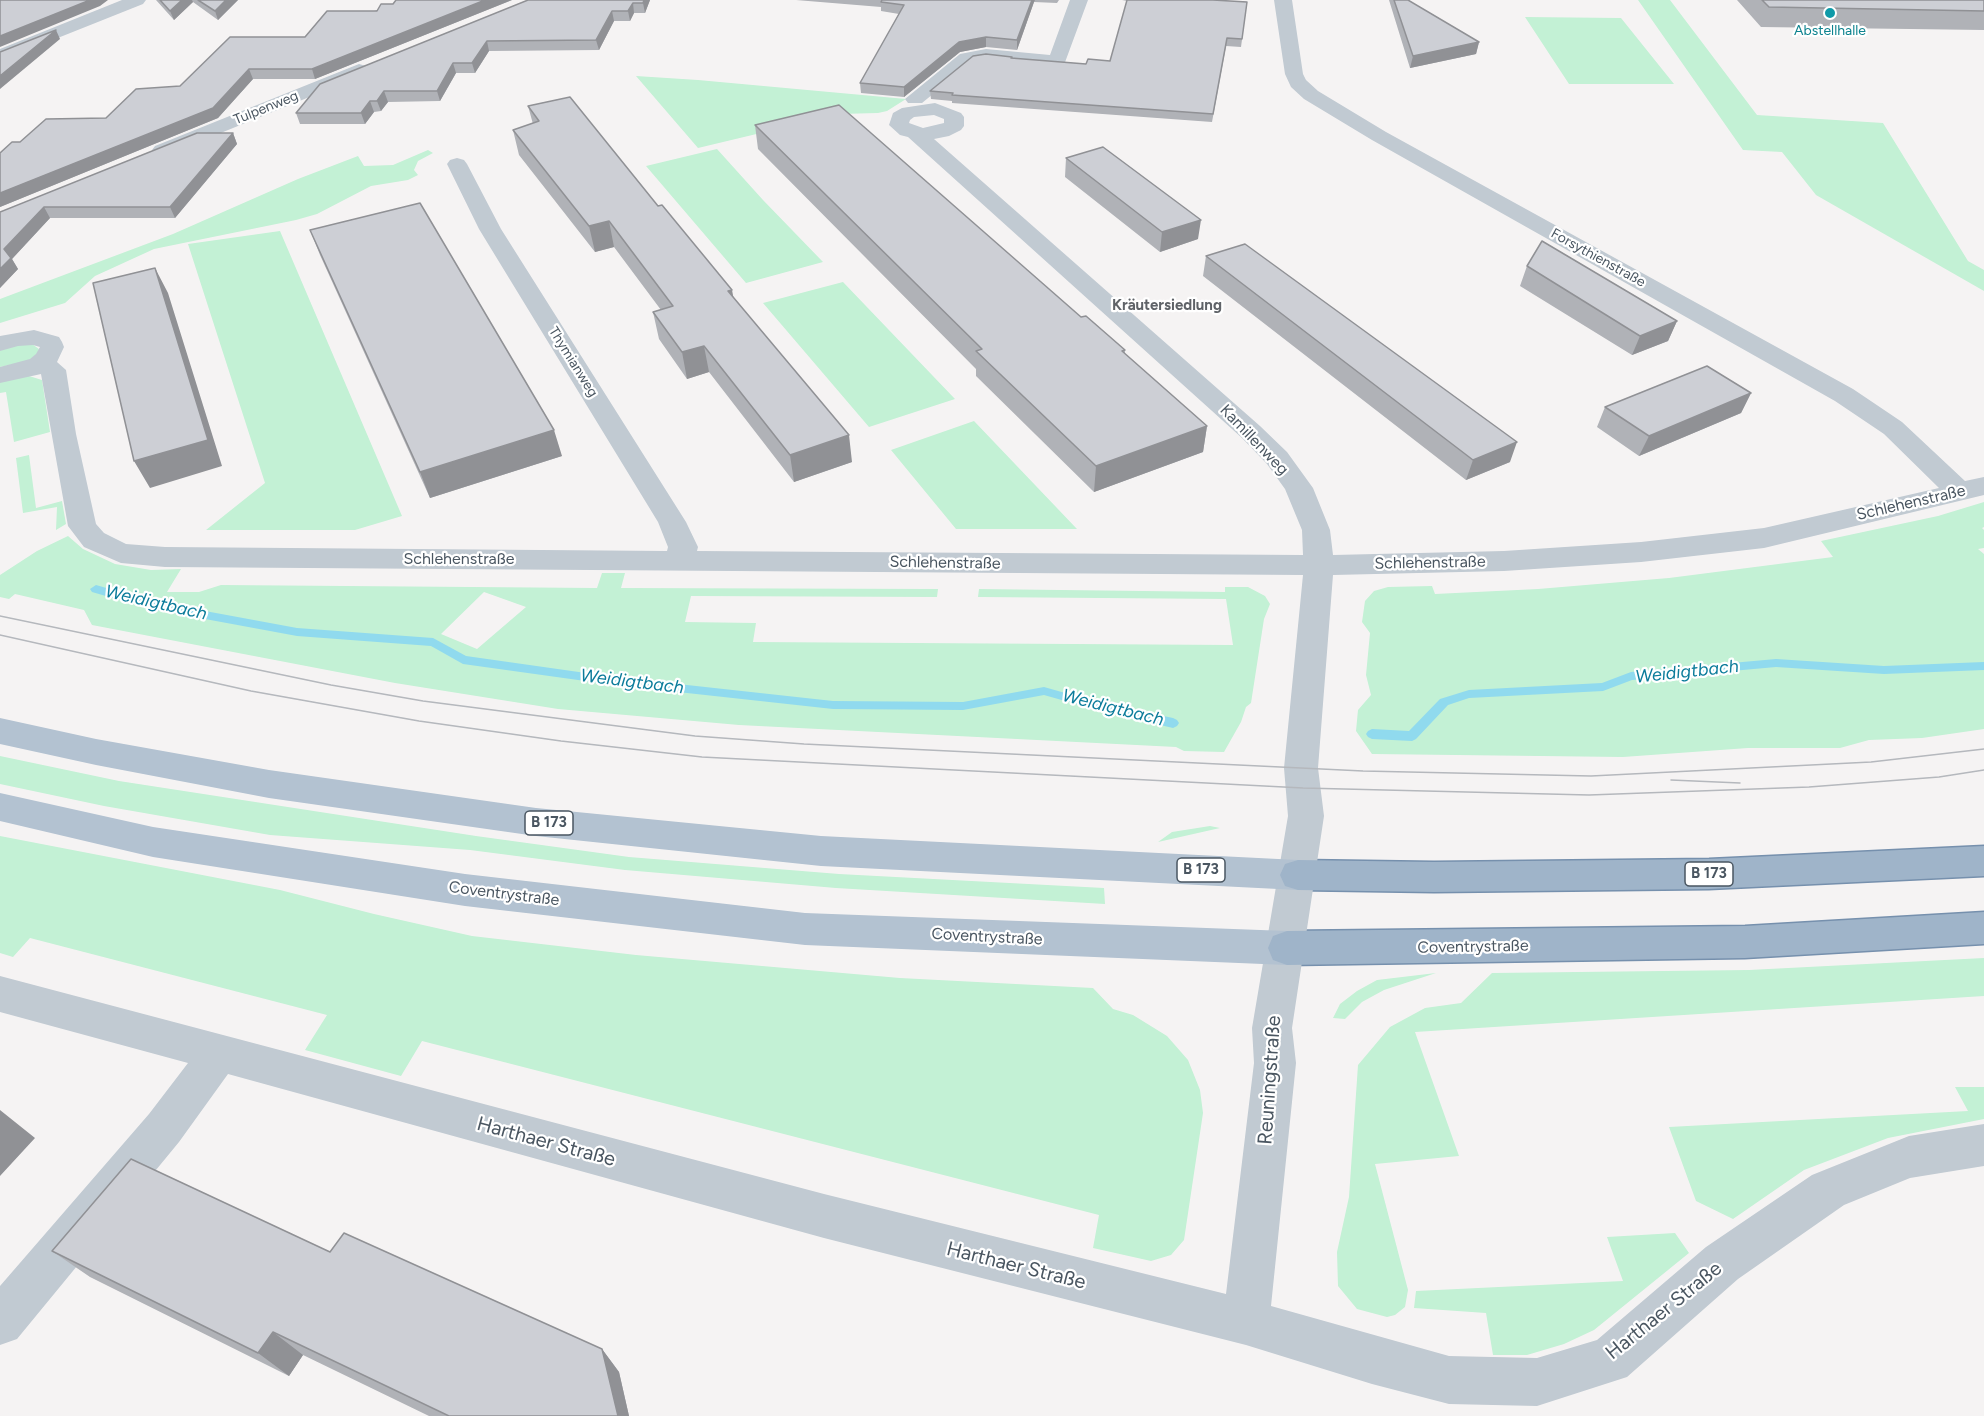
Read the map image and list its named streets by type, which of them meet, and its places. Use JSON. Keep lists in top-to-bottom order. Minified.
{"streets":{"highway":["B 173","Coventrystraße"],"street":["Tulpenweg","Forsythienstraße","Thymianweg","Kamillenweg","Schlehenstraße","Reuningstraße","Harthaer Straße"]},"crossings":[["Forsythienstraße","Schlehenstraße"],["Thymianweg","Schlehenstraße"],["Kamillenweg","Schlehenstraße"],["Kamillenweg","B 173"],["Kamillenweg","Reuningstraße"],["B 173","Reuningstraße"],["Coventrystraße","Reuningstraße"],["Reuningstraße","Harthaer Straße"]],"districts":["Kräutersiedlung"],"water":["Weidigtbach"],"places":["Abstellhalle"]}
